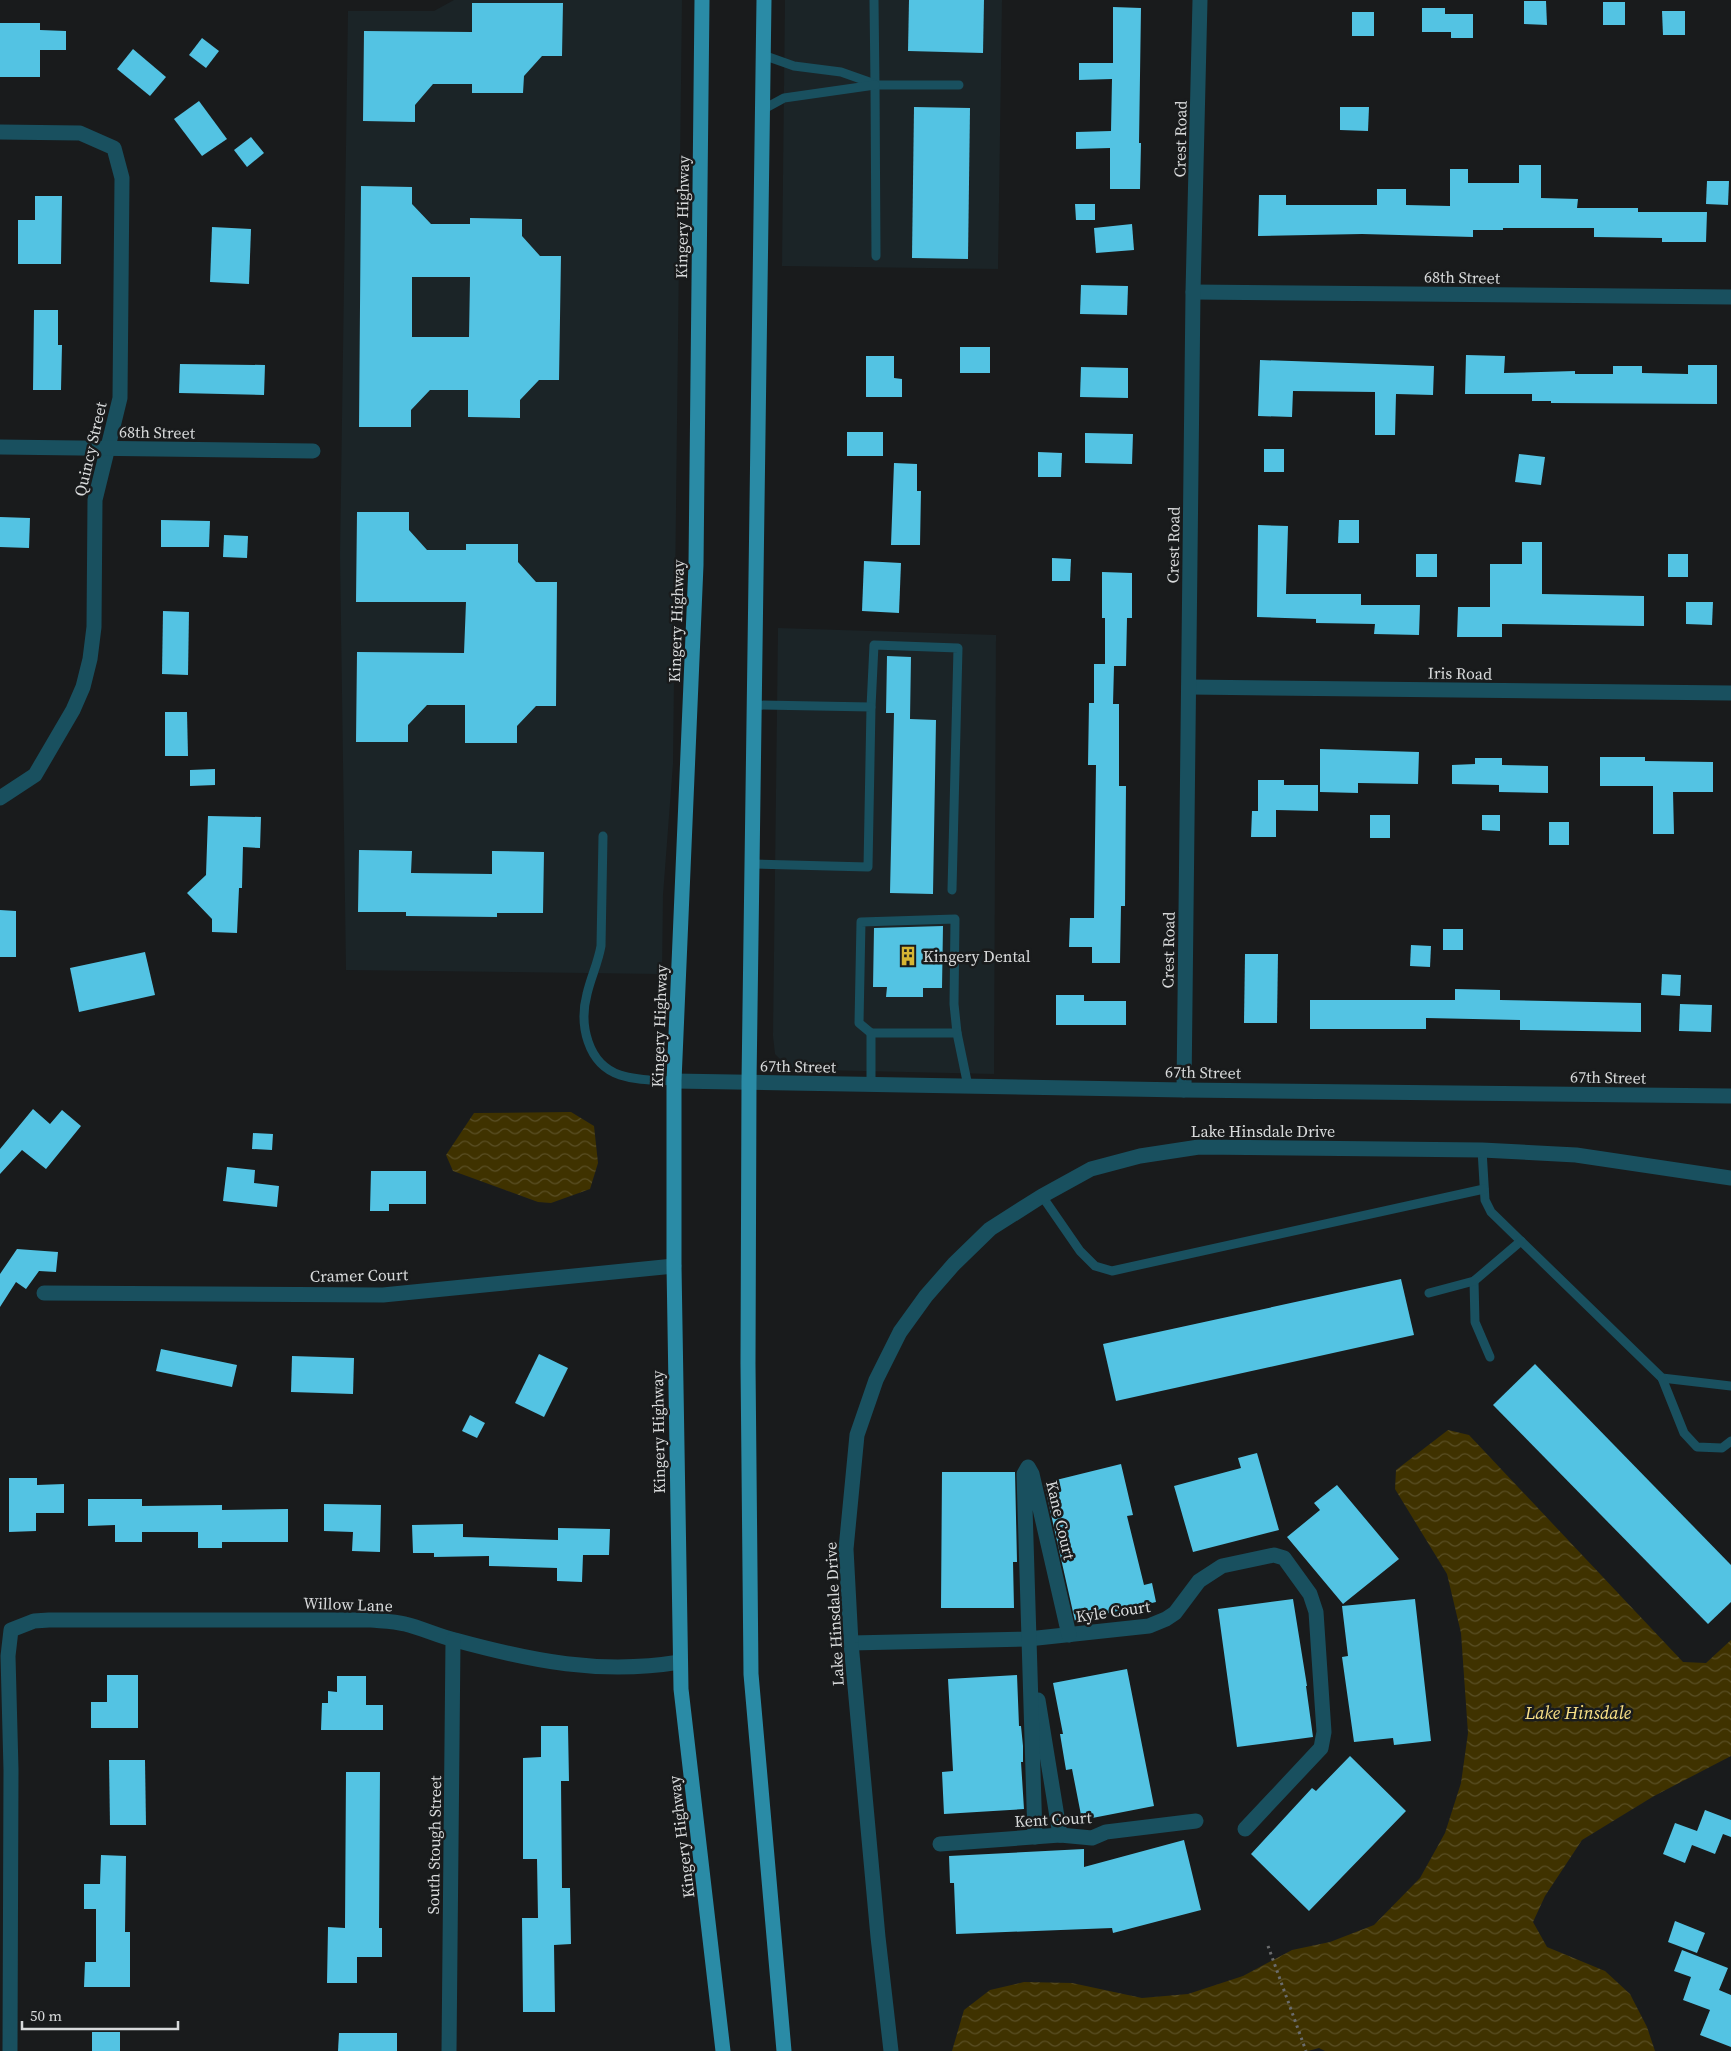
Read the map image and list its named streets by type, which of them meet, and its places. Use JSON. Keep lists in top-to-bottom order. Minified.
{"streets":{"highway":["Kingery Highway"],"street":["Crest Road","68th Street","Quincy Street","Iris Road","67th Street","Lake Hinsdale Drive","Cramer Court","Kane Court","Willow Lane","Kyle Court","Kent Court","South Stough Street"]},"crossings":[["Crest Road","68th Street"],["Crest Road","Iris Road"],["Crest Road","67th Street"],["Kingery Highway","67th Street"],["Kingery Highway","Cramer Court"],["Kingery Highway","Willow Lane"],["68th Street","Quincy Street"],["Lake Hinsdale Drive","Kyle Court"],["Kane Court","Kyle Court"],["Kane Court","Kent Court"],["Willow Lane","South Stough Street"]],"water":["Lake Hinsdale"],"places":{"building":["Kingery Dental"]},"scale_bar":"50 m"}
